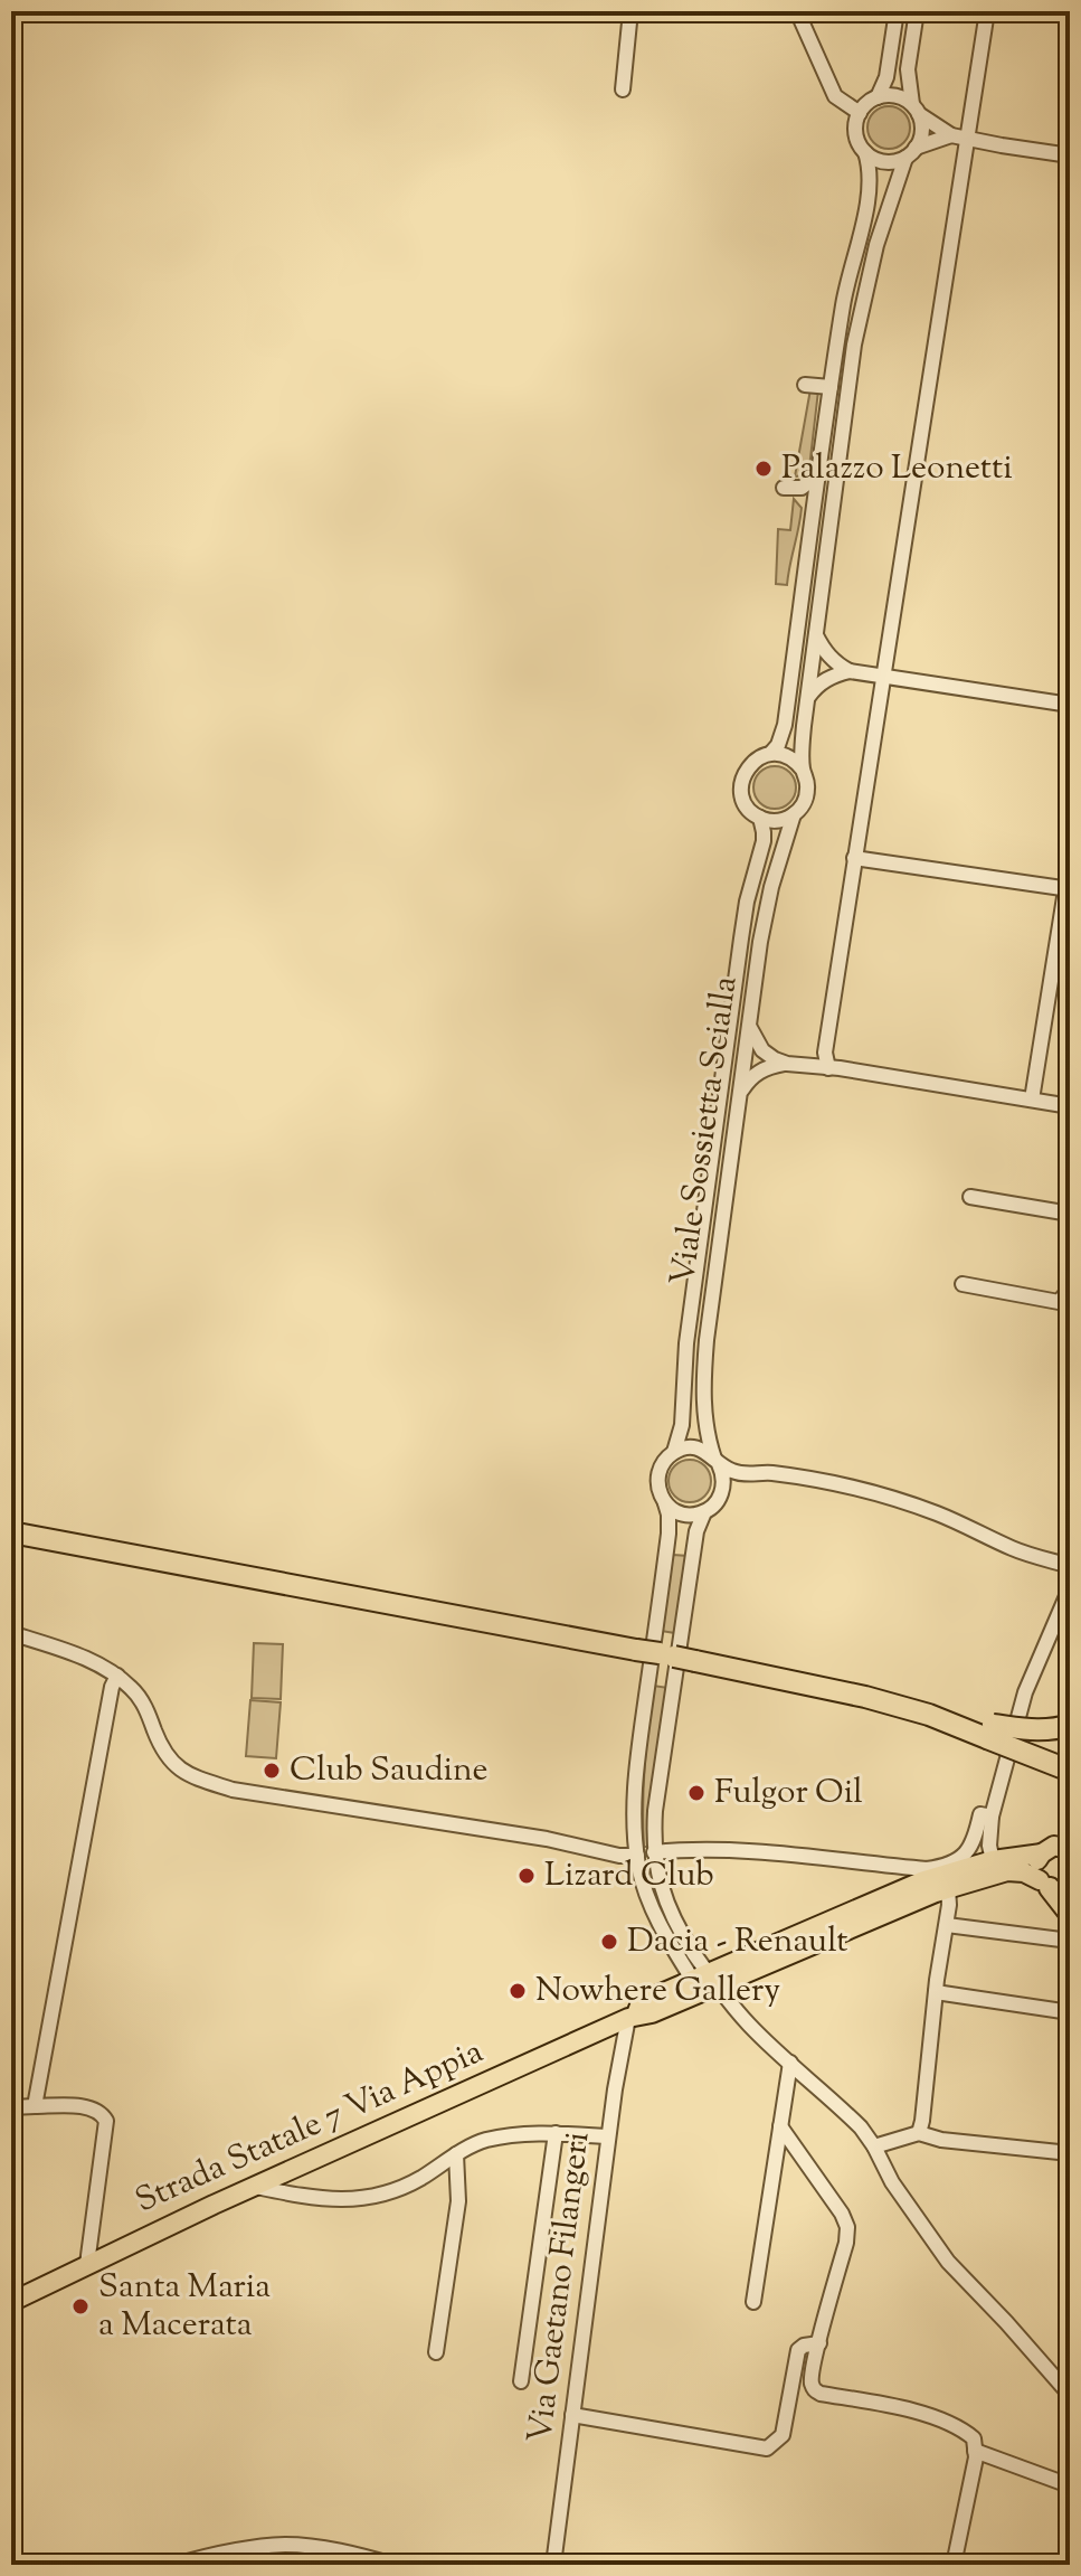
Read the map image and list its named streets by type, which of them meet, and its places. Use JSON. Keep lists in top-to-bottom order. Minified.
{"streets":{"main road":["Strada Statale 7 Via Appia"],"street":["Viale Sossietta Scialla","Via Gaetano Filangeri"]},"crossings":[["Viale Sossietta Scialla","Strada Statale 7 Via Appia"],["Strada Statale 7 Via Appia","Via Gaetano Filangeri"]],"places":["Palazzo Leonetti","Club Saudine","Fulgor Oil","Lizard Club","Dacia - Renault","Nowhere Gallery","Santa Maria a Macerata"]}
